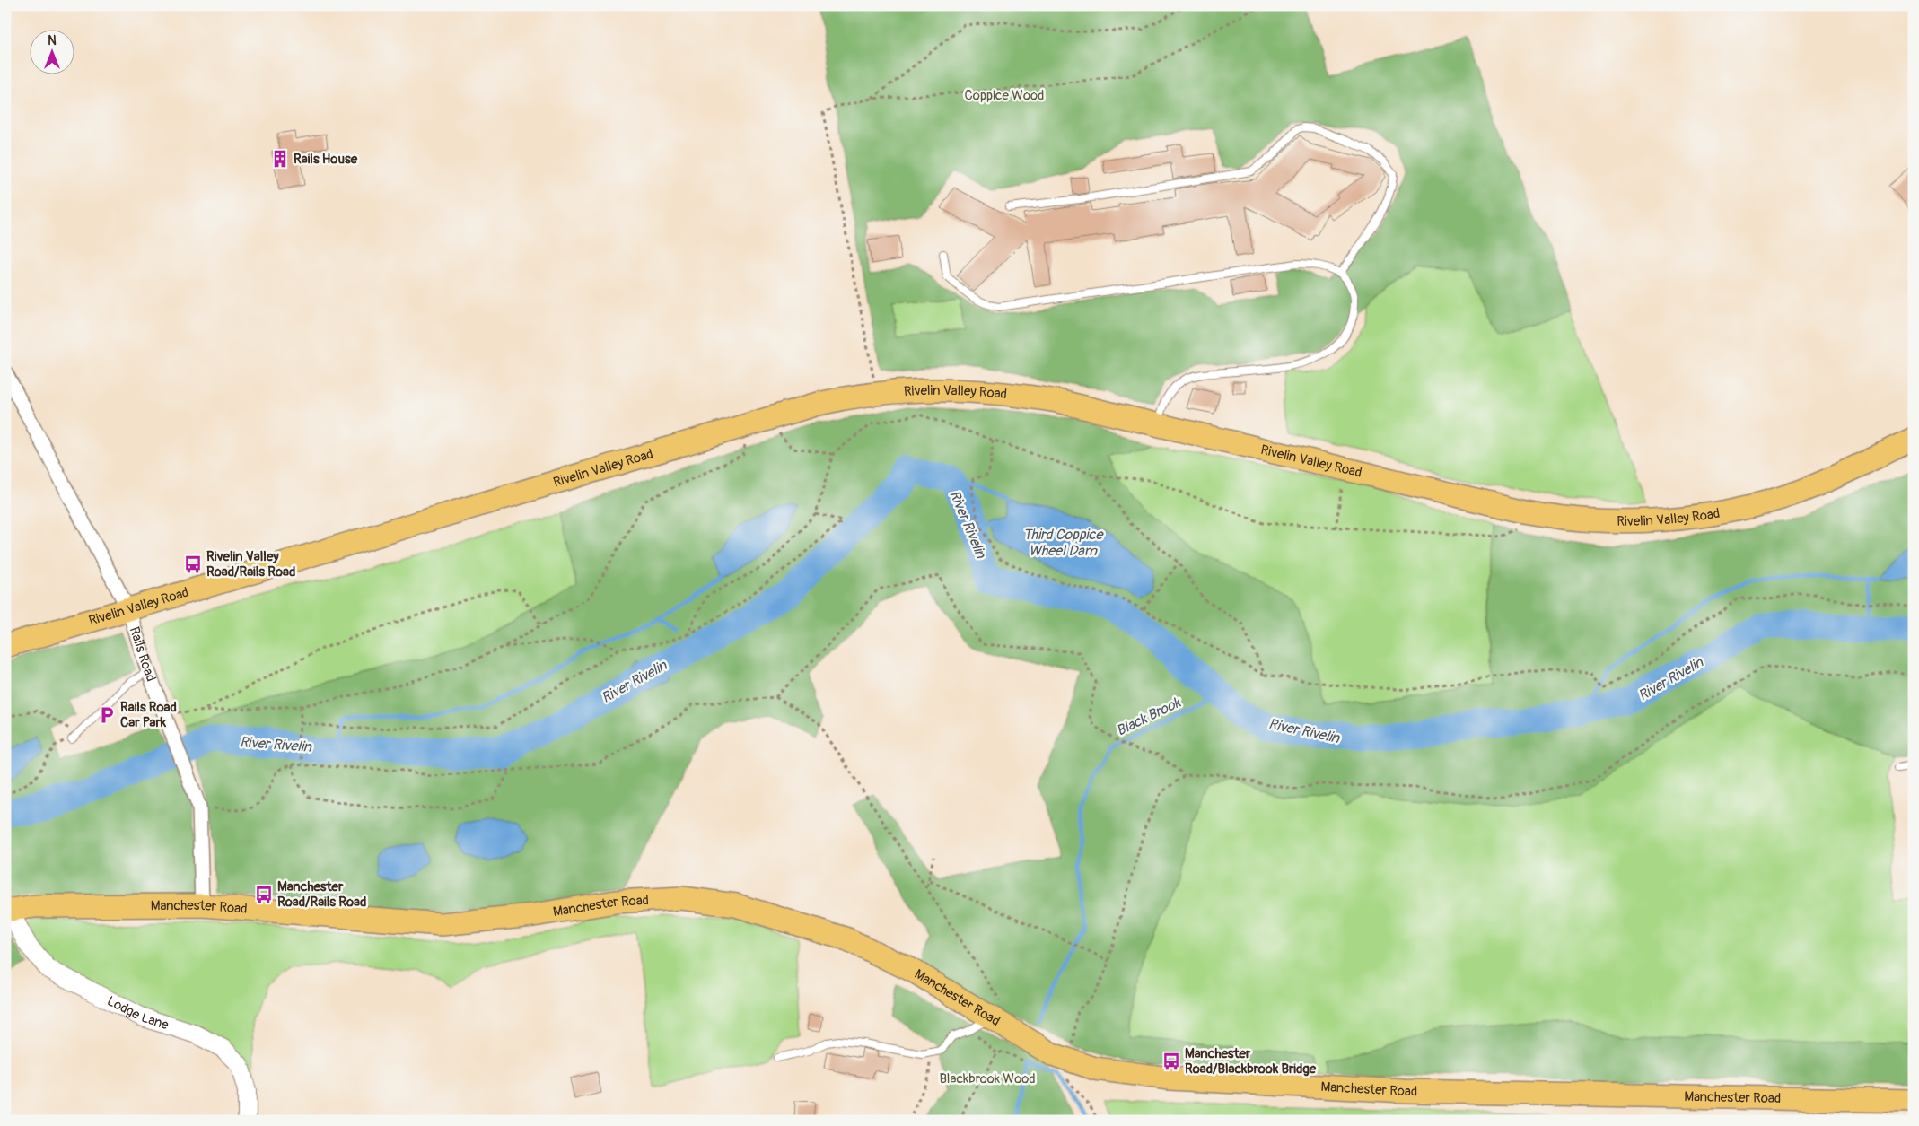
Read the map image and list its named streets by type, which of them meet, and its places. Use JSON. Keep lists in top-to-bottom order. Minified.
{"streets":{"main road":["Rivelin Valley Road","Manchester Road"],"street":["Rails Road","Lodge Lane"]},"crossings":[["Rivelin Valley Road","Rails Road"],["Rails Road","Manchester Road"],["Manchester Road","Lodge Lane"]],"water":["River Rivelin","Third Coppice Wheel Dam","Black Brook"],"parks":["Coppice Wood","Blackbrook Wood"],"places":{"building":["Rails House"],"bus stop":["Rivelin Valley Road/Rails Road","Manchester Road/Rails Road","Manchester Road/Blackbrook Bridge"],"parking":["Rails Road Car Park"]},"north":"top"}
